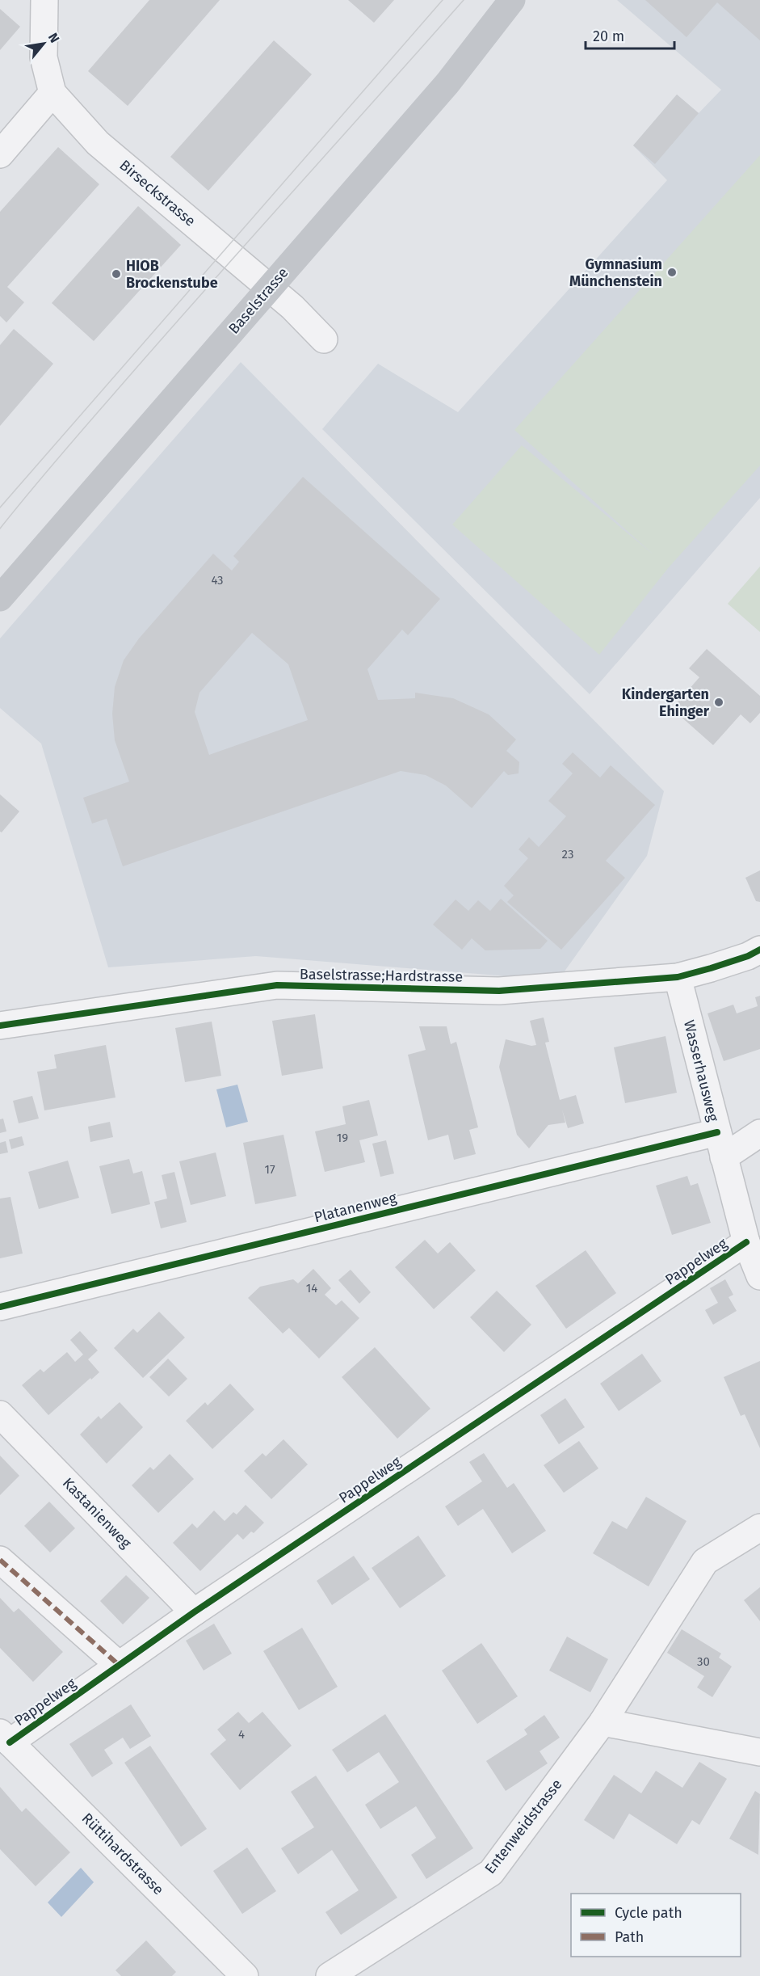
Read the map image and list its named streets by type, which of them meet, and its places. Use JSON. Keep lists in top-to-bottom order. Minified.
{"streets":{"main road":["Baselstrasse"],"street":["Birseckstrasse","Baselstrasse;Hardstrasse","Wasserhausweg","Platanenweg","Pappelweg","Kastanienweg","Entenweidstrasse","Rüttihardstrasse"]},"crossings":[["Birseckstrasse","Baselstrasse"],["Baselstrasse;Hardstrasse","Wasserhausweg"],["Wasserhausweg","Platanenweg"],["Wasserhausweg","Pappelweg"],["Pappelweg","Kastanienweg"],["Pappelweg","Rüttihardstrasse"]],"places":["Gymnasium Münchenstein","HIOB Brockenstube","Kindergarten Ehinger"],"house_numbers":["43","23","19","17","14","30","4"],"legend":["Cycle path","Path"],"scale_bar":"20 m","north":"top right"}
